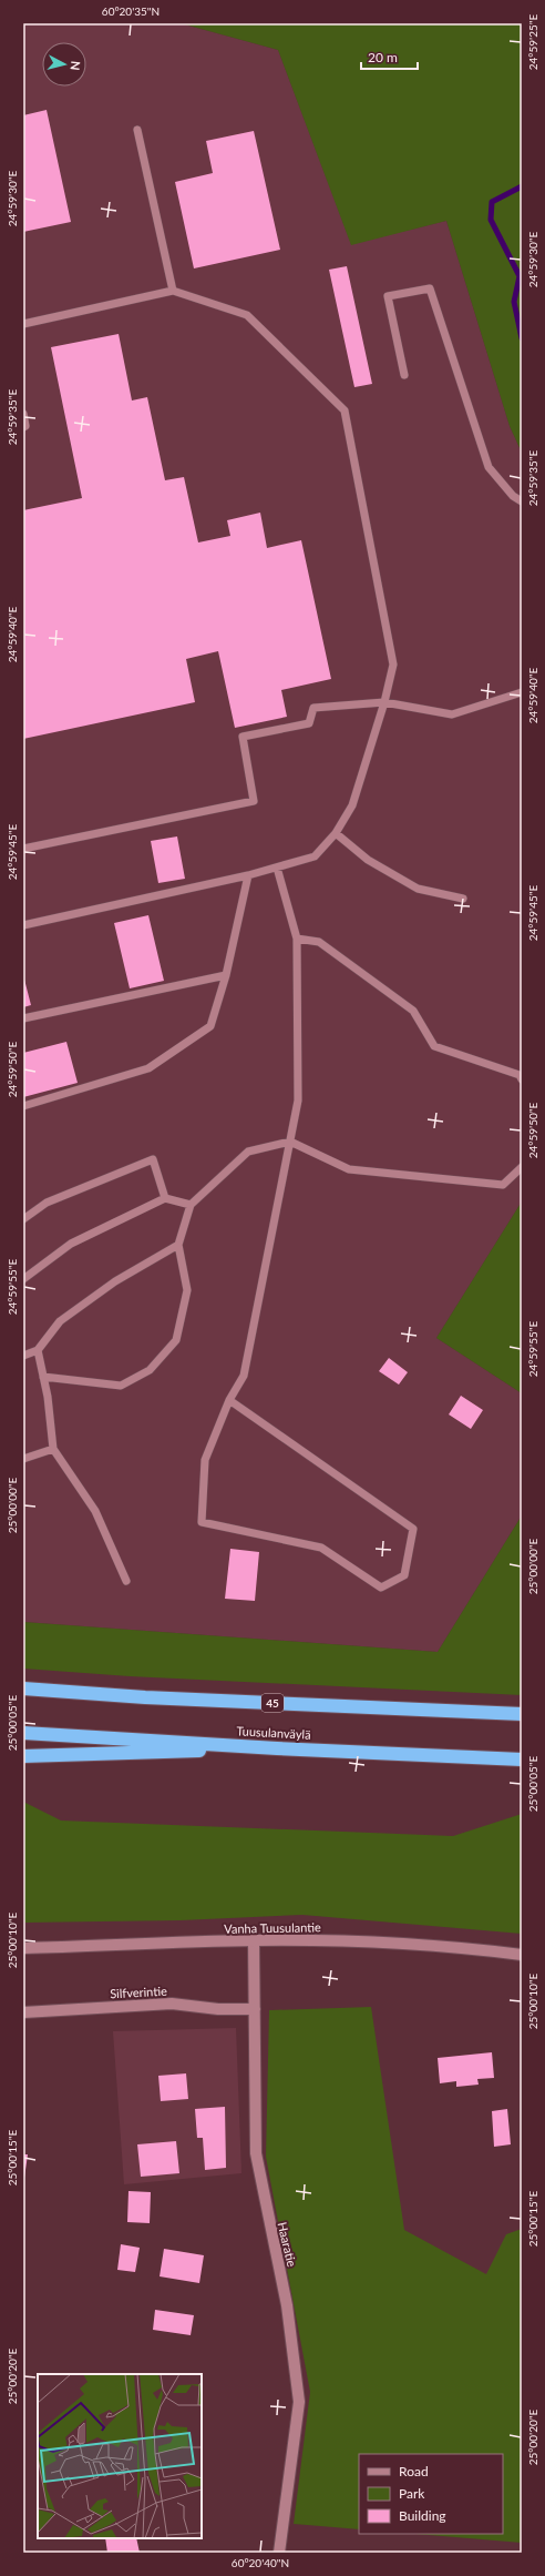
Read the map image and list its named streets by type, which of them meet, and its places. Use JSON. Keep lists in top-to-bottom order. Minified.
{"streets":{"highway":["45","Tuusulanväylä"],"street":["Vanha Tuusulantie","Silfverintie","Haaratie"]},"crossings":[["Vanha Tuusulantie","Haaratie"],["Silfverintie","Haaratie"]],"legend":["Road","Park","Building"],"scale_bar":"20 m","north":"right","coordinates":["60°20'35\"N","24°59'25\"E","24°59'30\"E","24°59'35\"E","24°59'40\"E","24°59'45\"E","24°59'50\"E","24°59'55\"E","25°00'00\"E","25°00'05\"E","25°00'10\"E","25°00'15\"E","25°00'20\"E","60°20'40\"N"]}
